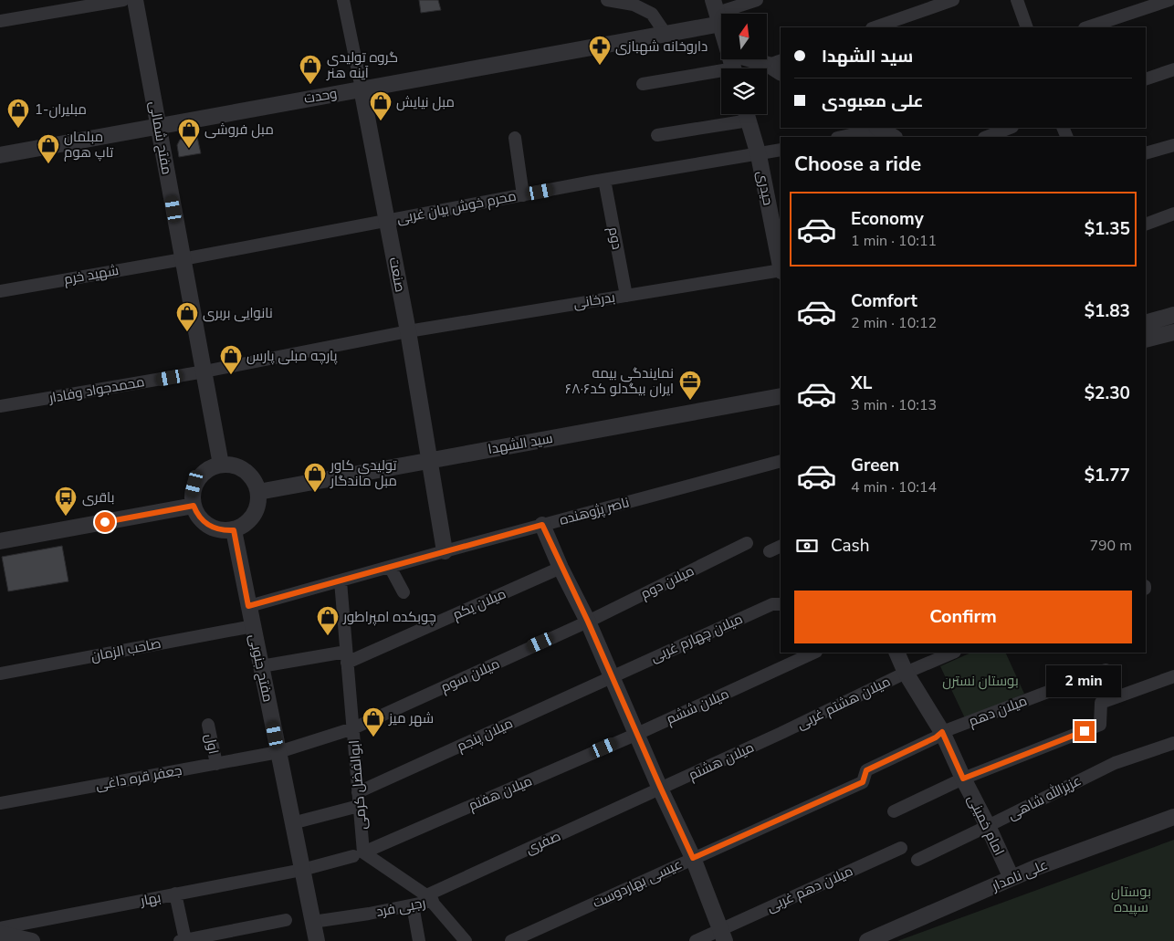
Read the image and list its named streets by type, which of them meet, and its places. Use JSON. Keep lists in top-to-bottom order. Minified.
{"streets":{"street":["وحدت","مفتح شمالی","حیدری","محرم خوش بیان غربی","دوم","شهید خرم","صنعت","بدرخانی","محمدجواد وفادار","سید الشهدا","ناصر پژوهنده","میلان دوم","میلان یکم","میلان چهارم غربی","صاحب الزمان","مفتح جنوبی","میلان سوم","میلان هشتم غربی","میلان ششم","میلان دهم","میلان پنجم","اول","میلان هشتم","جعفر قره داغی","ابوالفضل کرمی","میلان هفتم","عزیزالله شاهی","امام خمینی","صفری","علی نامدار","عیسی بهاردوست","میلان دهم غربی","بهار","رجبی فرد"]},"crossings":[["وحدت","مفتح شمالی"],["وحدت","صنعت"],["مفتح شمالی","محرم خوش بیان غربی"],["مفتح شمالی","شهید خرم"],["مفتح شمالی","محمدجواد وفادار"],["مفتح شمالی","سید الشهدا"],["مفتح شمالی","مفتح جنوبی"],["حیدری","محرم خوش بیان غربی"],["محرم خوش بیان غربی","دوم"],["محرم خوش بیان غربی","شهید خرم"],["محرم خوش بیان غربی","صنعت"],["دوم","بدرخانی"],["صنعت","بدرخانی"],["صنعت","محمدجواد وفادار"],["صنعت","سید الشهدا"],["صنعت","ناصر پژوهنده"],["بدرخانی","محمدجواد وفادار"],["سید الشهدا","مفتح جنوبی"],["ناصر پژوهنده","مفتح جنوبی"],["ناصر پژوهنده","ابوالفضل کرمی"],["میلان دوم","میلان سوم"],["میلان یکم","مفتح جنوبی"],["میلان یکم","ابوالفضل کرمی"],["میلان چهارم غربی","میلان پنجم"],["صاحب الزمان","مفتح جنوبی"],["مفتح جنوبی","میلان سوم"],["مفتح جنوبی","جعفر قره داغی"],["مفتح جنوبی","میلان هفتم"],["مفتح جنوبی","بهار"],["مفتح جنوبی","رجبی فرد"],["میلان سوم","جعفر قره داغی"],["میلان سوم","ابوالفضل کرمی"],["میلان هشتم غربی","میلان هشتم"],["میلان هشتم غربی","امام خمینی"],["میلان ششم","میلان هفتم"],["میلان دهم","امام خمینی"],["میلان دهم","عیسی بهاردوست"],["میلان پنجم","ابوالفضل کرمی"],["اول","جعفر قره داغی"],["میلان هشتم","صفری"],["ابوالفضل کرمی","میلان هفتم"],["میلان هفتم","بهار"],["عزیزالله شاهی","امام خمینی"],["امام خمینی","علی نامدار"],["صفری","رجبی فرد"]],"parks":["بوستان نسترن","بوستان سپیده"],"places":{"pharmacy":["داروخانه شهبازی"],"shop":["گروه تولیدی آینه هنر","مبل نیایش","مبلیران-1","مبل فروشی","مبلمان تاپ هوم","نانوایی بربری","پارچه مبلی پارس","تولیدی کاور مبل ماندگار","چوبکده امپراطور","شهر میز"],"office":["نمایندگی بیمه ایران بیگدلو کد۶۸۰۶"],"bus stop":["باقری"]},"north":"top","page":{"banner":["سید الشهدا","علی معبودی"],"heading":"Choose a ride","list":[{"name":"Economy","note":"1 min · 10:11","value":"$1.35"},{"name":"Comfort","note":"2 min · 10:12","value":"$1.83"},{"name":"XL","note":"3 min · 10:13","value":"$2.30"},{"name":"Green","note":"4 min · 10:14","value":"$1.77"}],"pay":["Cash","790 m"],"buttons":"Confirm","bubble":"2 min"}}
